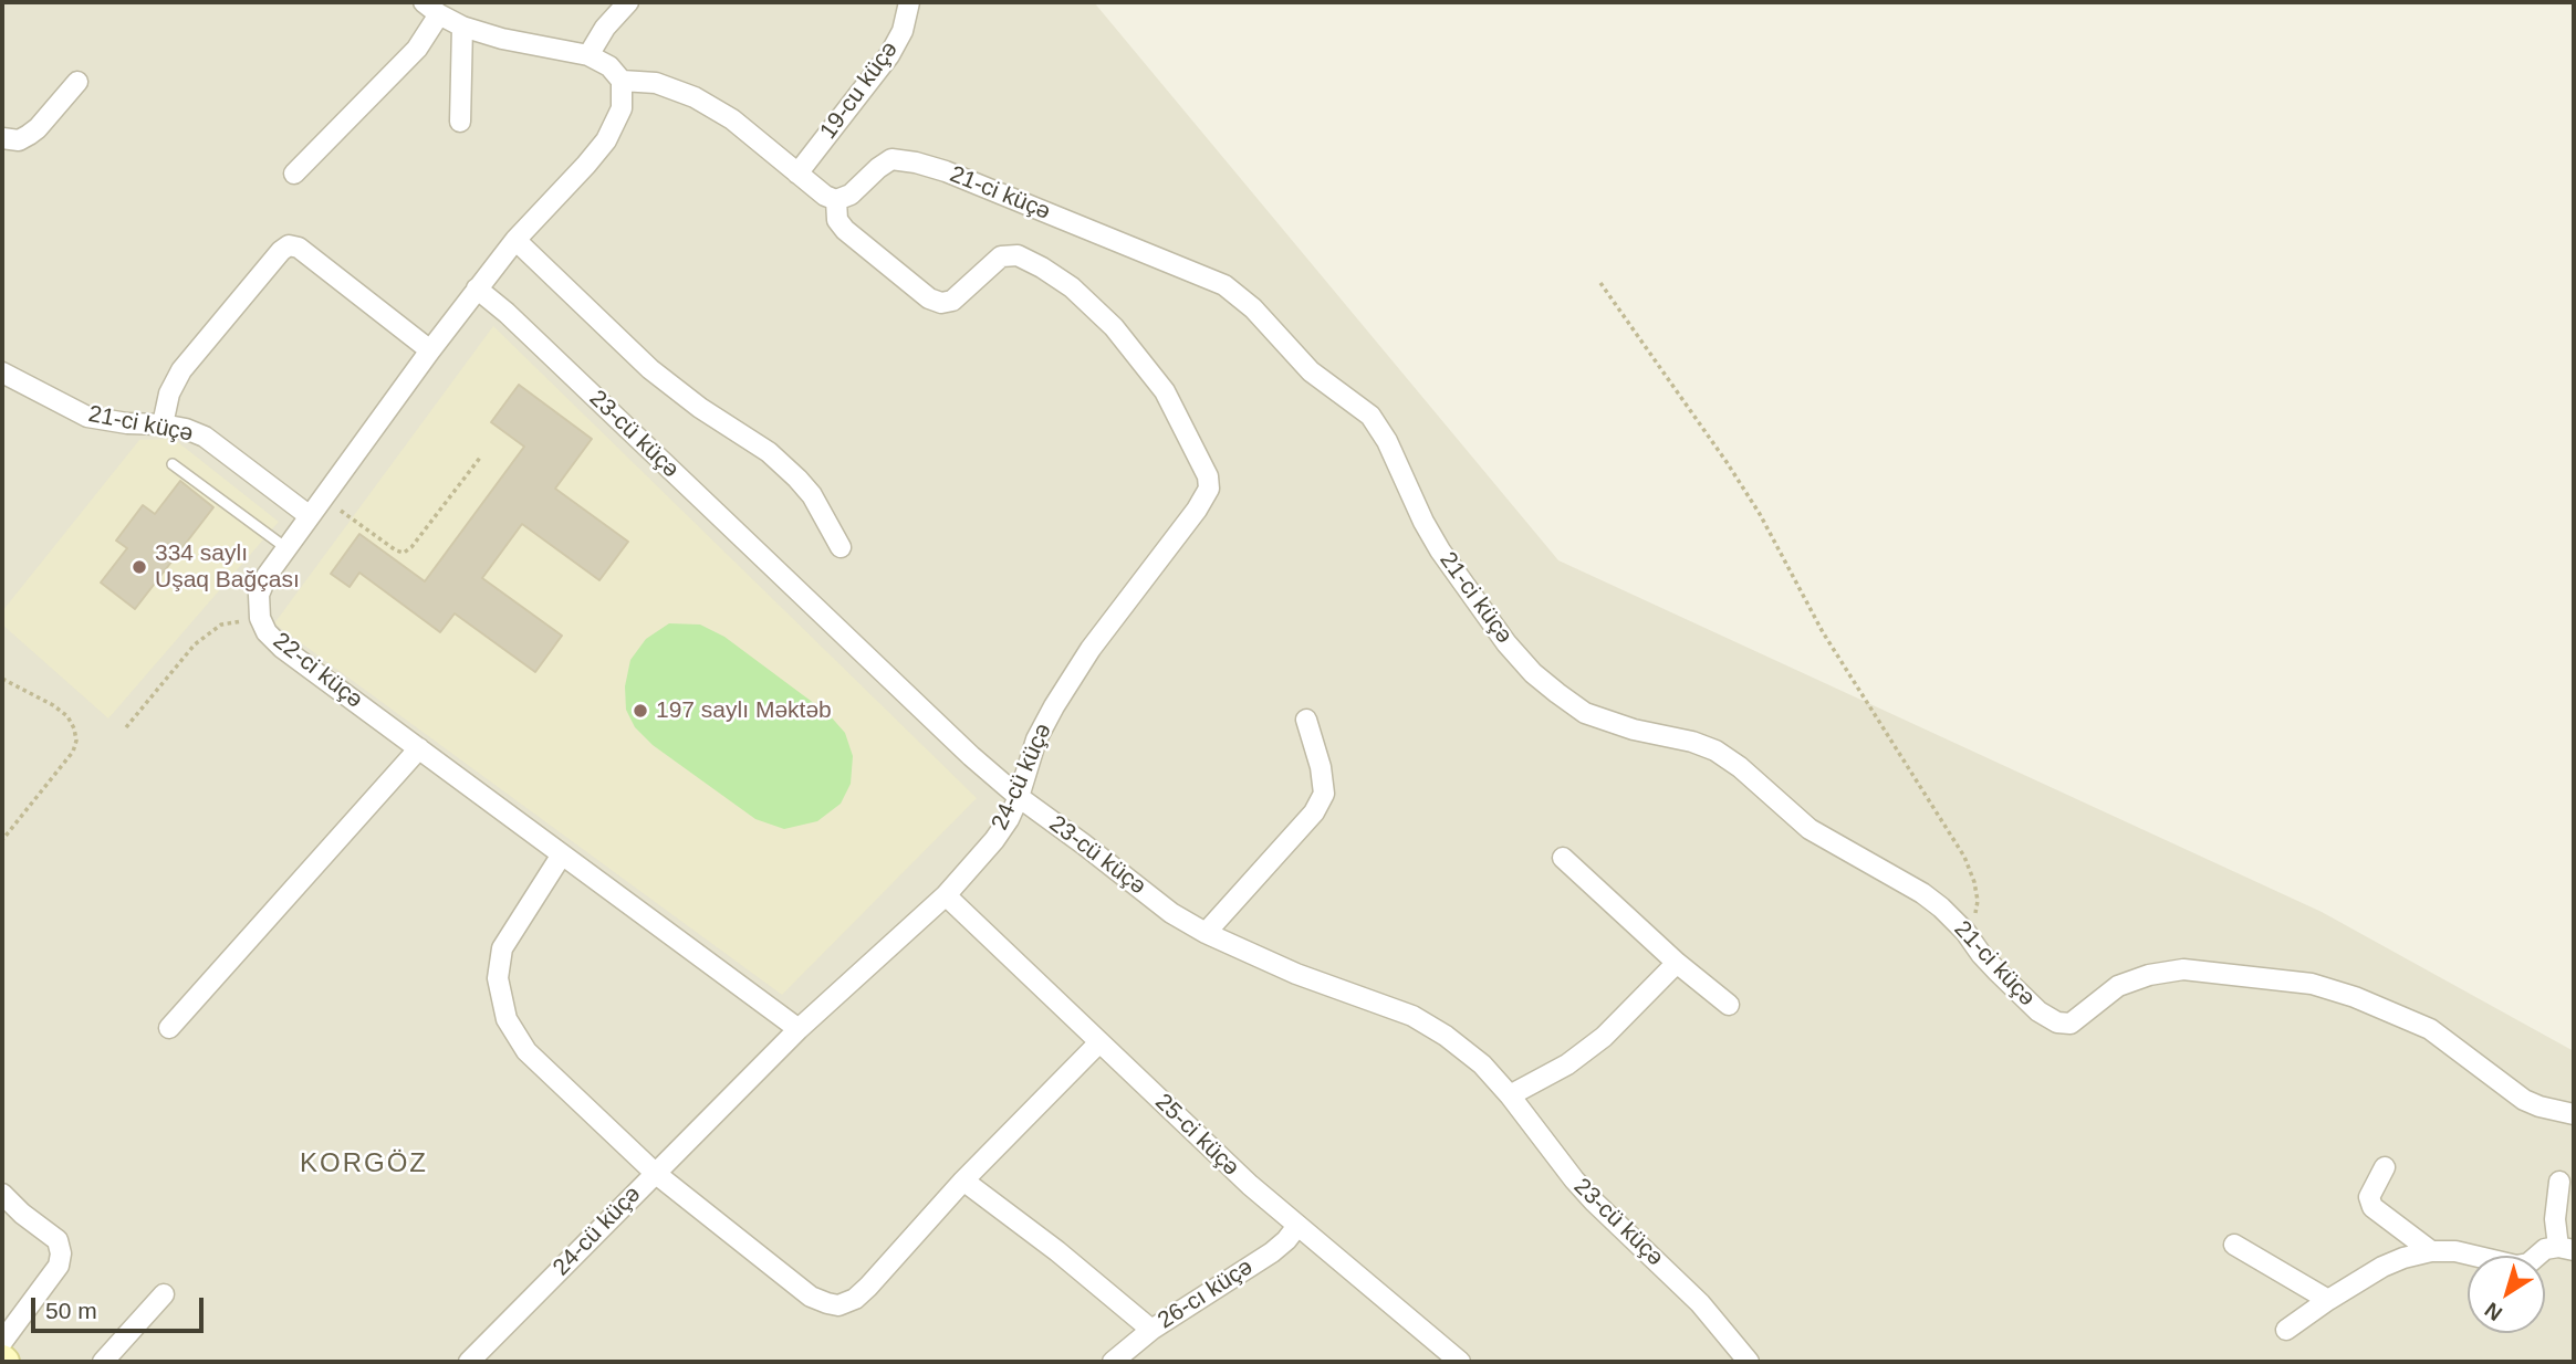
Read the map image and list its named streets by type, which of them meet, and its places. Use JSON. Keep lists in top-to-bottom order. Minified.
{"streets":{"street":["19-cu küçə","21-ci küçə","23-cü küçə","22-ci küçə","24-cü küçə","25-ci küçə","26-cı küçə"]},"crossings":[["21-ci küçə","22-ci küçə"],["21-ci küçə","24-cü küçə"],["23-cü küçə","22-ci küçə"],["23-cü küçə","24-cü küçə"],["22-ci küçə","24-cü küçə"],["24-cü küçə","25-ci küçə"],["25-ci küçə","26-cı küçə"]],"districts":["KORGÖZ"],"places":["334 saylı Uşaq Bağçası","197 saylı Məktəb"],"scale_bar":"50 m","north":"bottom left"}
